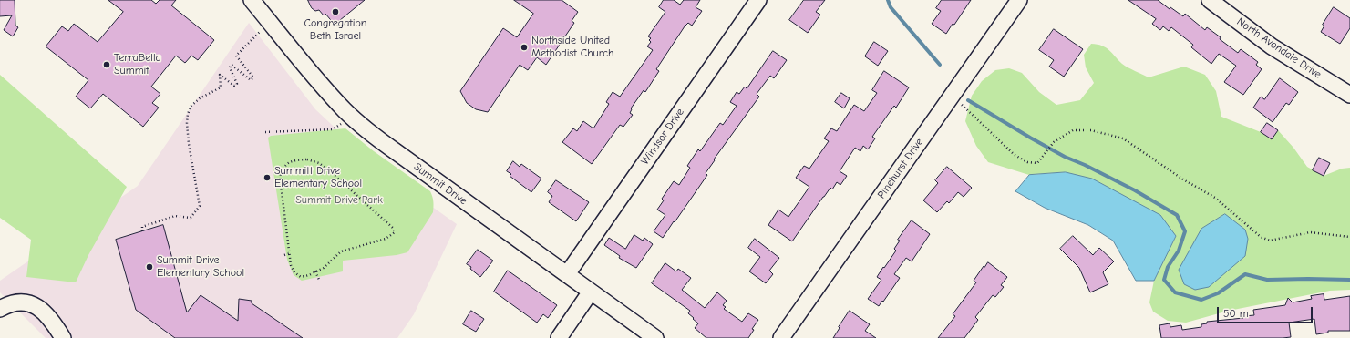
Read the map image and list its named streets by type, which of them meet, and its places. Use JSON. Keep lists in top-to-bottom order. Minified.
{"streets":{"street":["North Avondale Drive","Windsor Drive","Pinehurst Drive","Summit Drive"]},"crossings":[["Windsor Drive","Summit Drive"]],"parks":["Summit Drive Park"],"places":["Congregation Beth Israel","Northside United Methodist Church","TerraBella Summit","Summitt Drive Elementary School","Summit Drive Elementary School"],"scale_bar":"50 m"}
